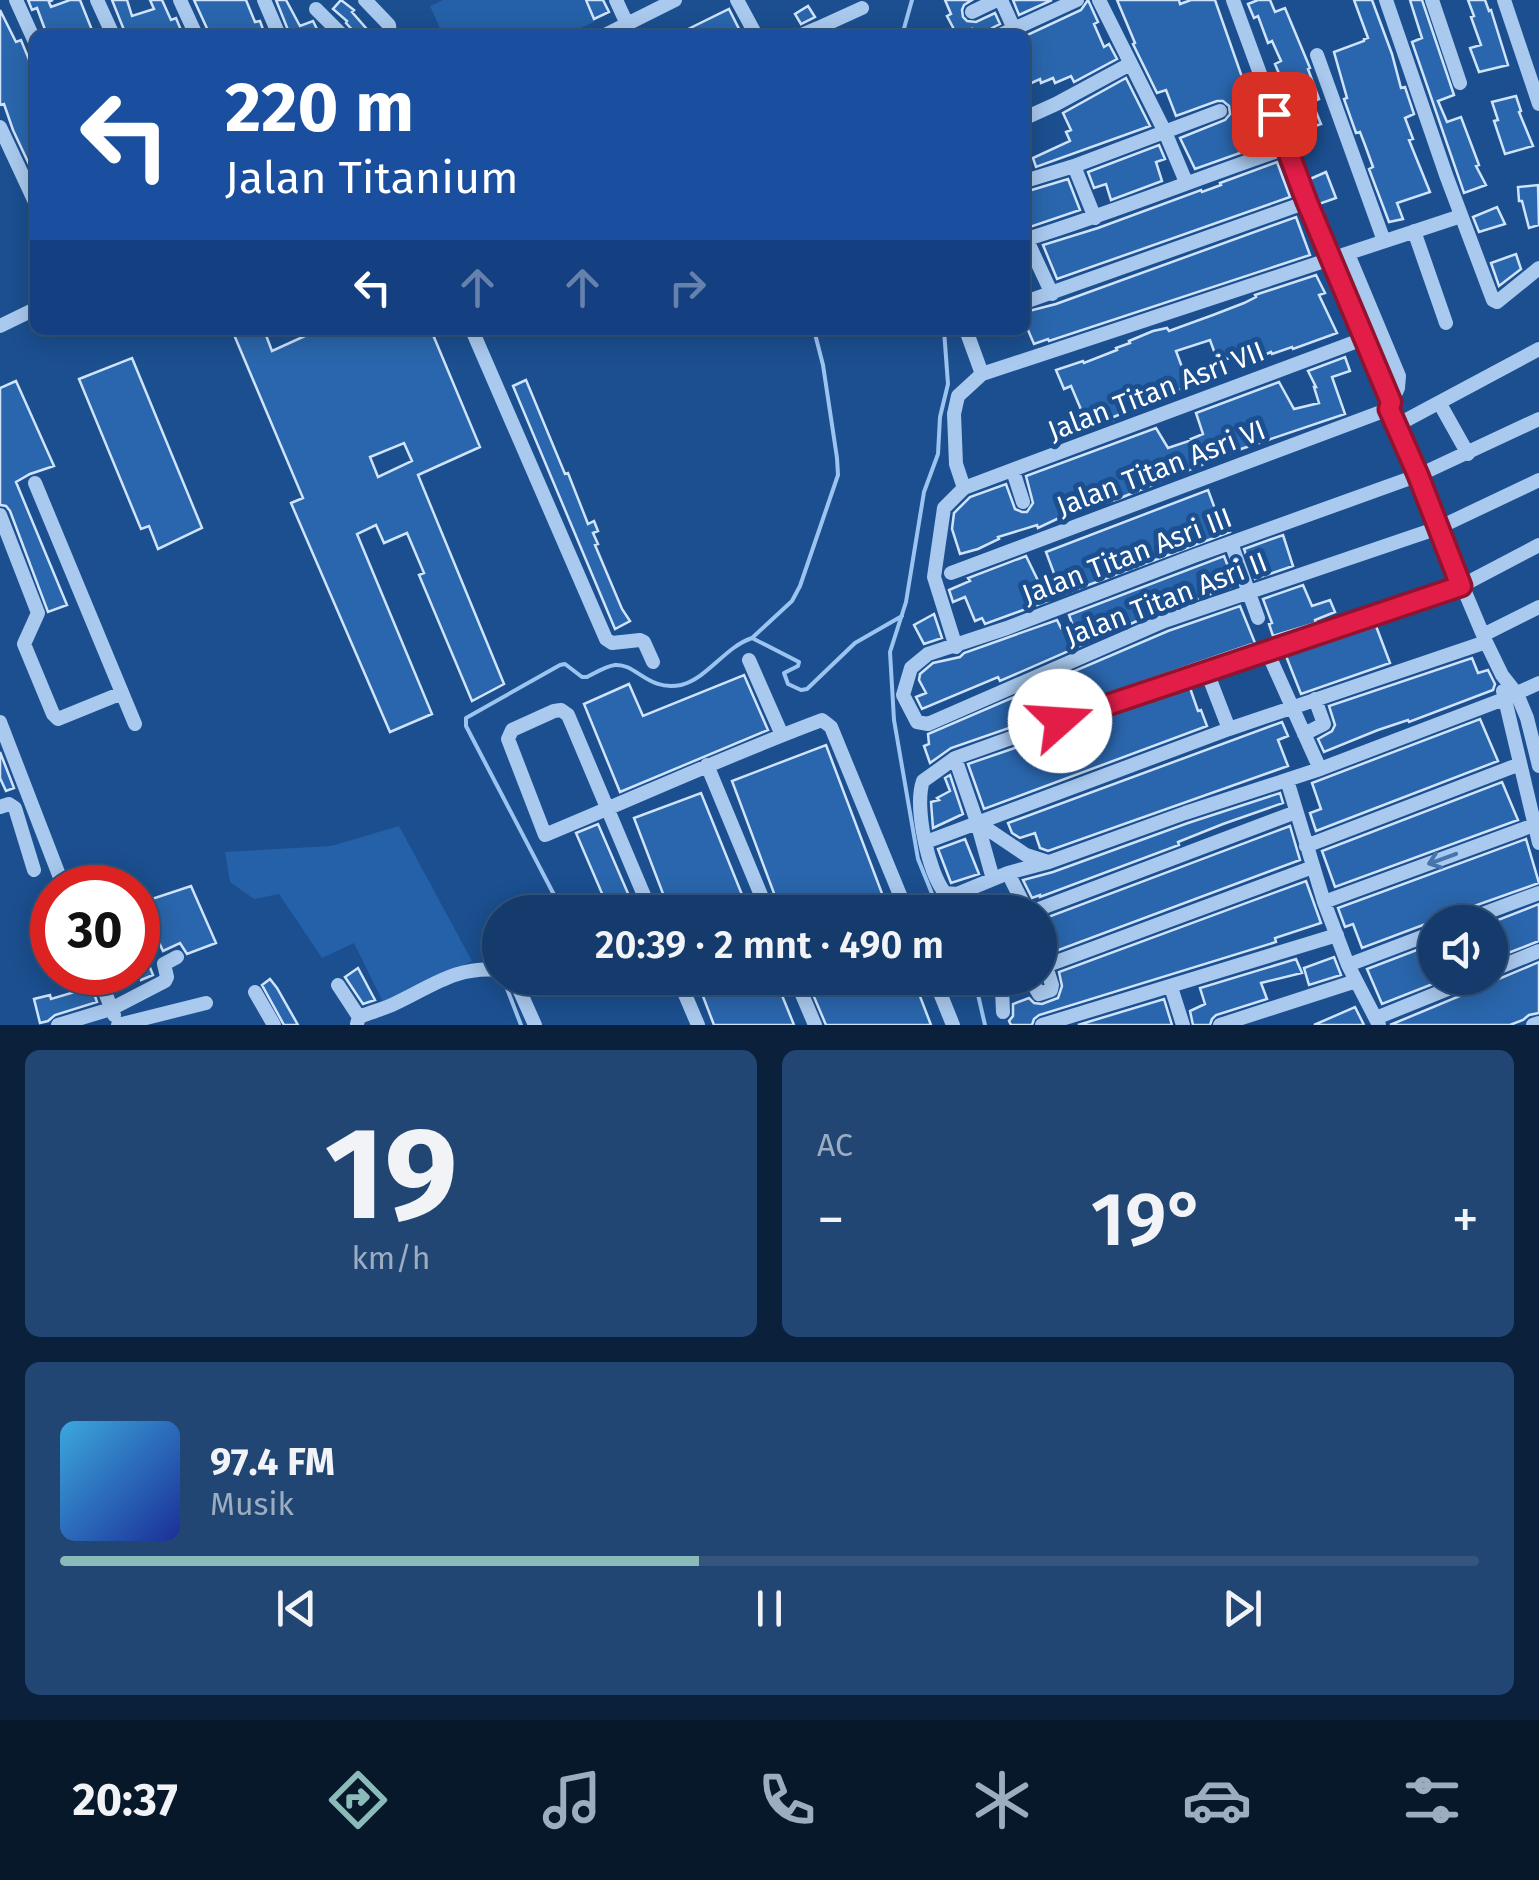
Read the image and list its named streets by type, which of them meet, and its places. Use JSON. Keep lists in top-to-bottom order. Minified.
{"streets":{"street":["Jalan Titan Asri VII","Jalan Titan Asri VI","Jalan Titan Asri III","Jalan Titan Asri II"]},"crossings":[["Jalan Titan Asri III","Jalan Titan Asri II"]],"page":{"turn":["220 m","Jalan Titanium"],"limit":"30","trip":"20:39 · 2 mnt · 490 m","tile":[["19","km/h"],"AC"],"heat":["−","19°","+"],"song":["97.4 FM","Musik"],"tabs":"20:37"}}
